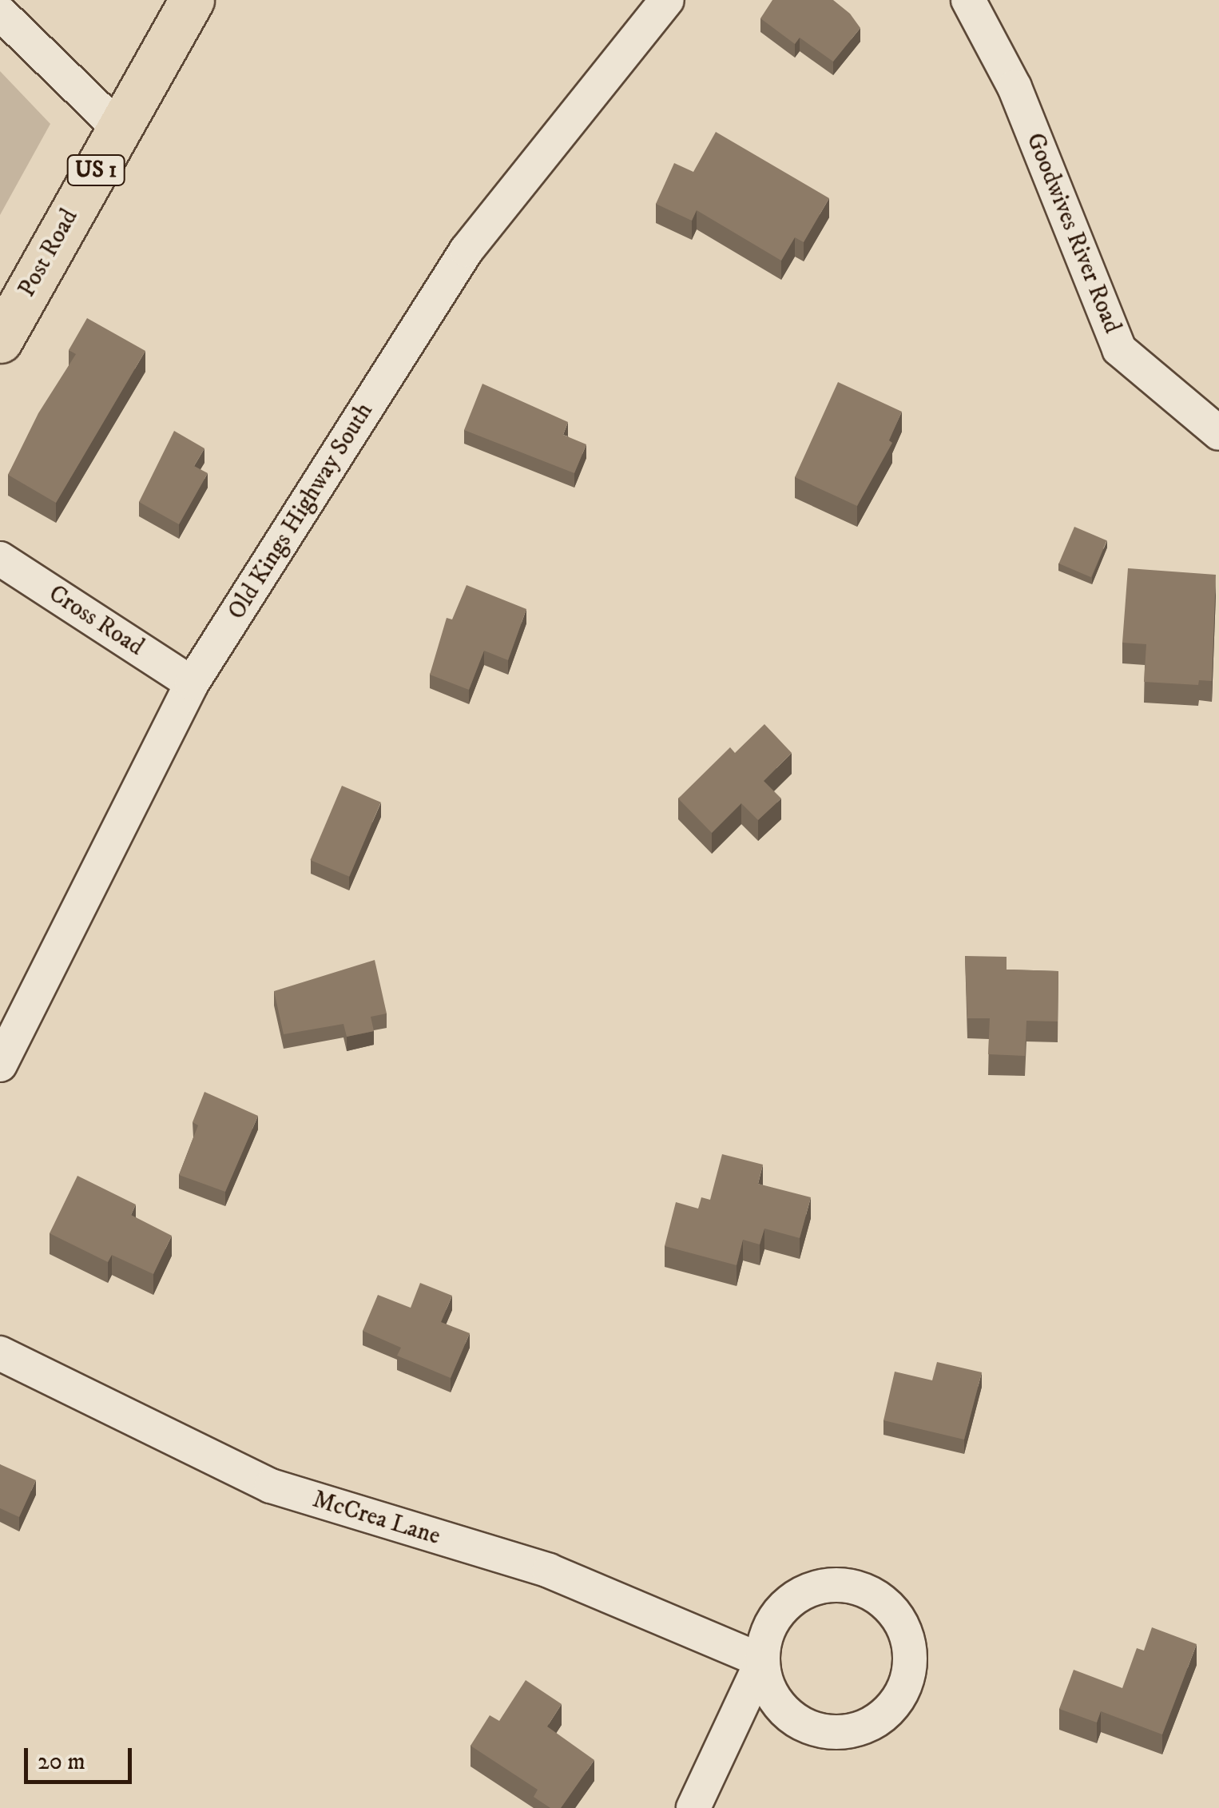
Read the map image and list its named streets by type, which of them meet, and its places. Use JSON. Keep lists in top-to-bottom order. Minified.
{"streets":{"main road":["US 1","Post Road"],"street":["Goodwives River Road","Old Kings Highway South","Cross Road","McCrea Lane"]},"crossings":[["Old Kings Highway South","Cross Road"]],"scale_bar":"20 m"}
